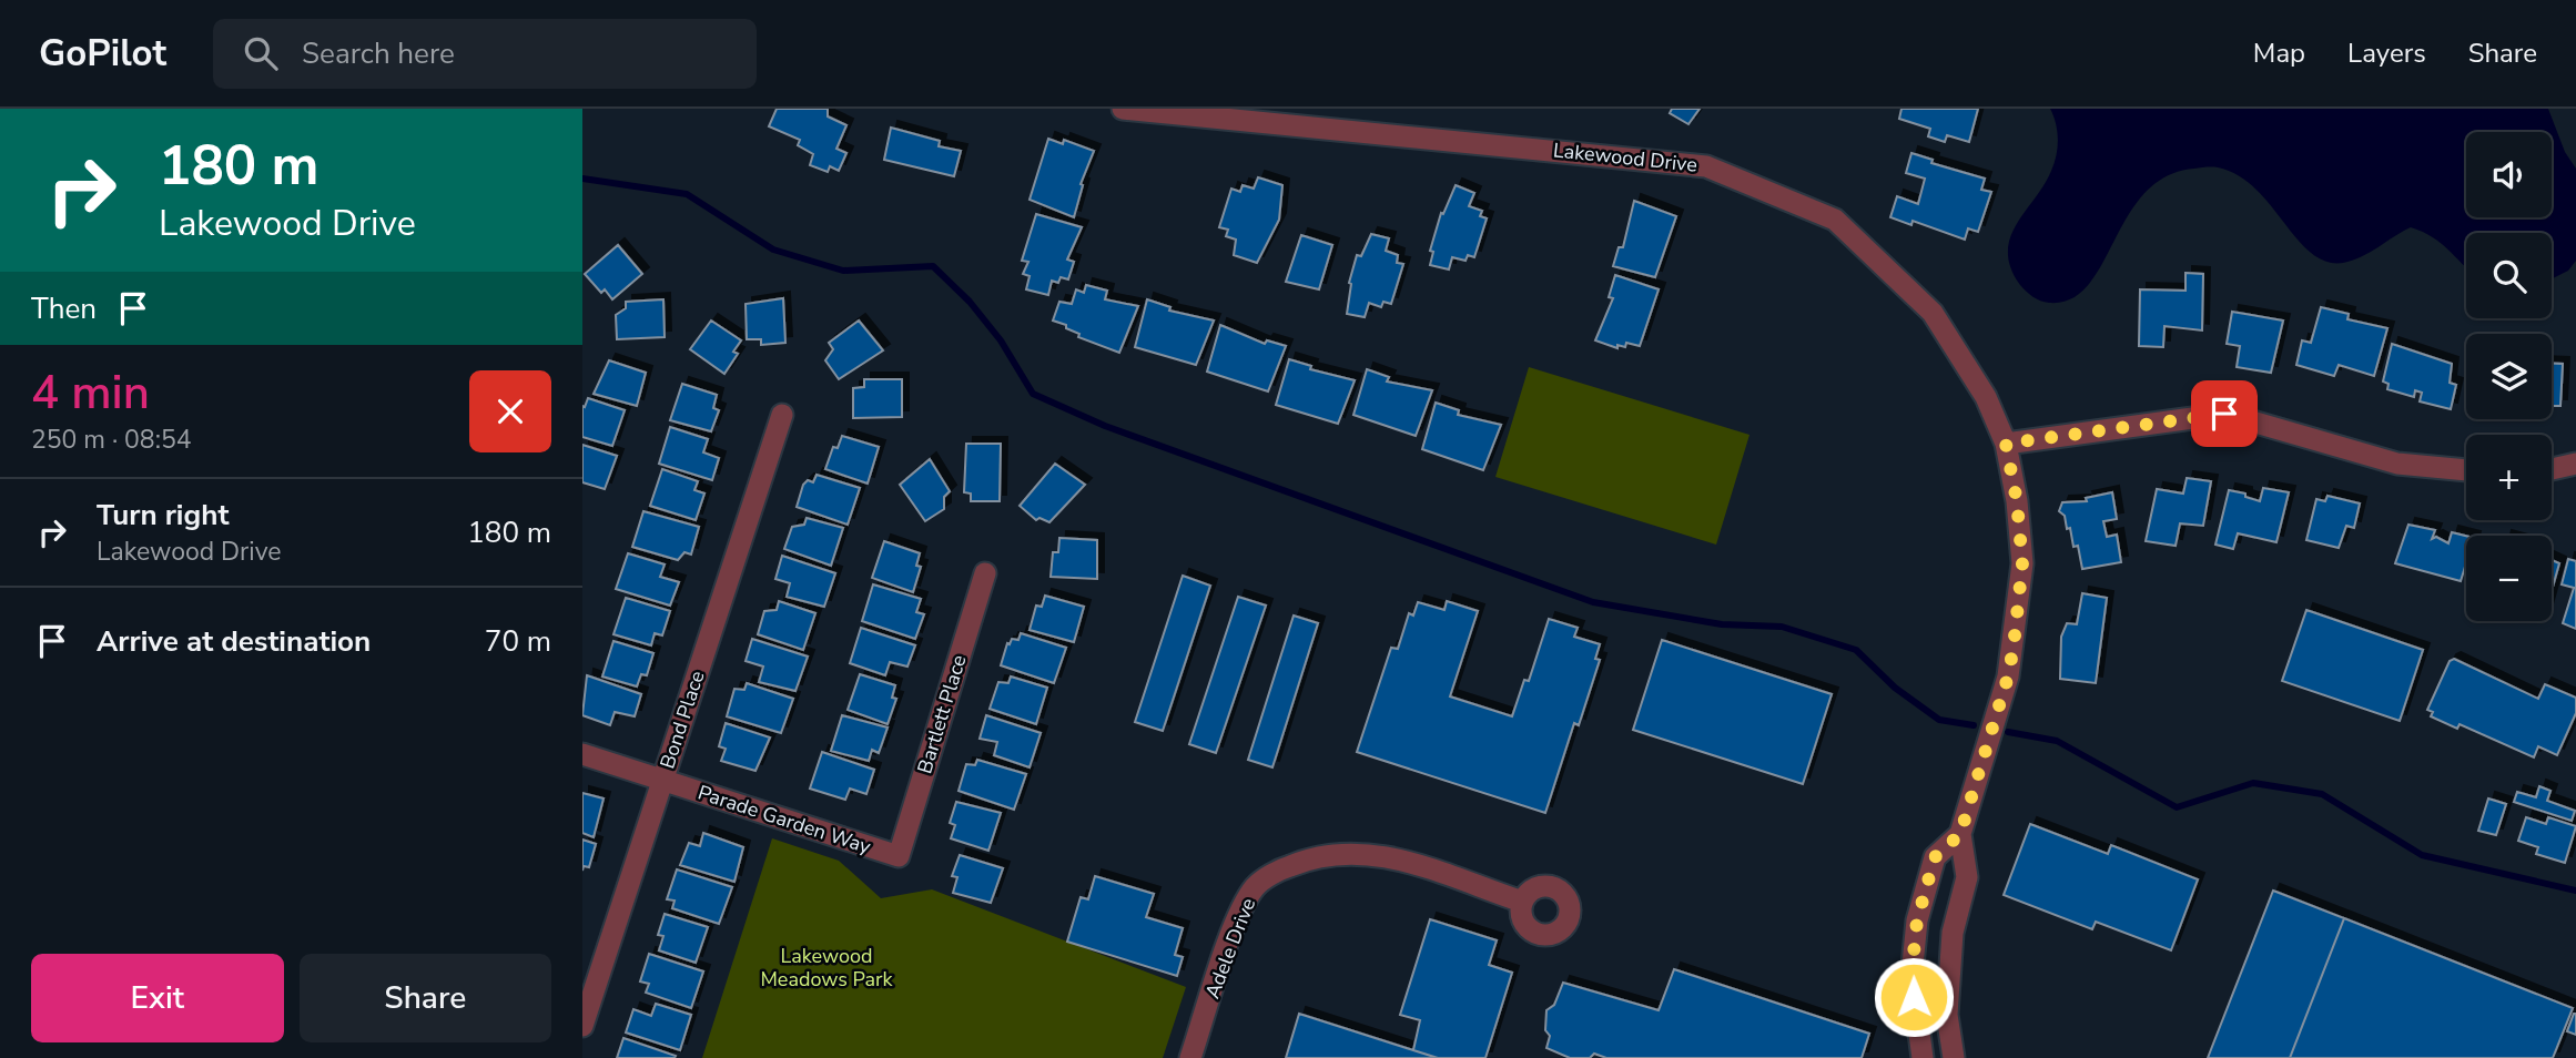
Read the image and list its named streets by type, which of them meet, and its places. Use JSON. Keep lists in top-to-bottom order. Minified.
{"streets":{"street":["Lakewood Drive","Bartlett Place","Bond Place","Parade Garden Way","Adele Drive"]},"crossings":[["Bartlett Place","Parade Garden Way"],["Bond Place","Parade Garden Way"]],"parks":["Lakewood Meadows Park"],"page":{"header":"GoPilot","search":"Search here","nav":["Map","Layers","Share"],"turn":["180 m","Lakewood Drive"],"map_buttons":["+","−"],"then":"Then","heading":["4 min","250 m · 08:54"],"list":[{"name":"Turn right","note":"Lakewood Drive","value":"180 m"},{"name":"Arrive at destination","value":"70 m"}],"buttons":["Exit","Share"]}}
